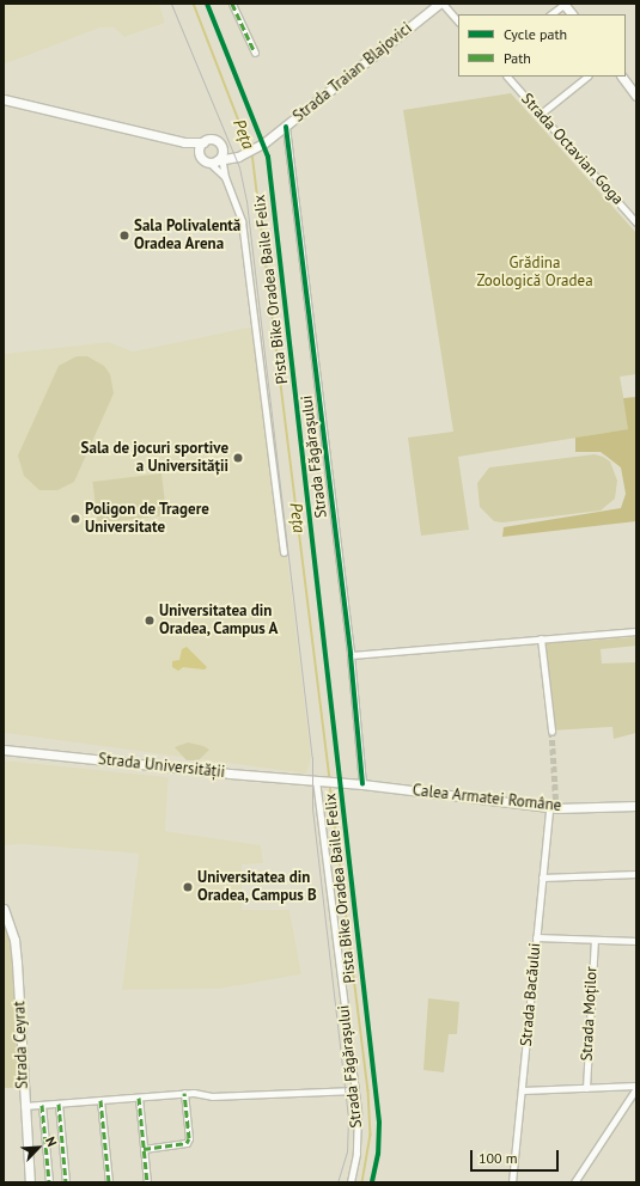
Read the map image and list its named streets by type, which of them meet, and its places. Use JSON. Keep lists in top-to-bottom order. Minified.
{"streets":{"street":["Strada Traian Blajovici","Strada Octavian Goga","Strada Făgărașului","Strada Universității","Calea Armatei Române","Strada Bacăului","Strada Moților","Strada Ceyrat"],"cycle path":["Pista Bike Oradea Baile Felix"]},"crossings":[["Strada Traian Blajovici","Strada Făgărașului"],["Strada Făgărașului","Strada Universității"],["Strada Făgărașului","Calea Armatei Române"],["Strada Universității","Calea Armatei Române"],["Calea Armatei Române","Strada Bacăului"]],"water":["Peța"],"parks":["Grădina Zoologică Oradea"],"places":["Sala Polivalentă Oradea Arena","Sala de jocuri sportive a Universității","Poligon de Tragere Universitate","Universitatea din Oradea, Campus A","Universitatea din Oradea, Campus B"],"legend":["Cycle path","Path"],"scale_bar":"100 m","north":"top right"}
